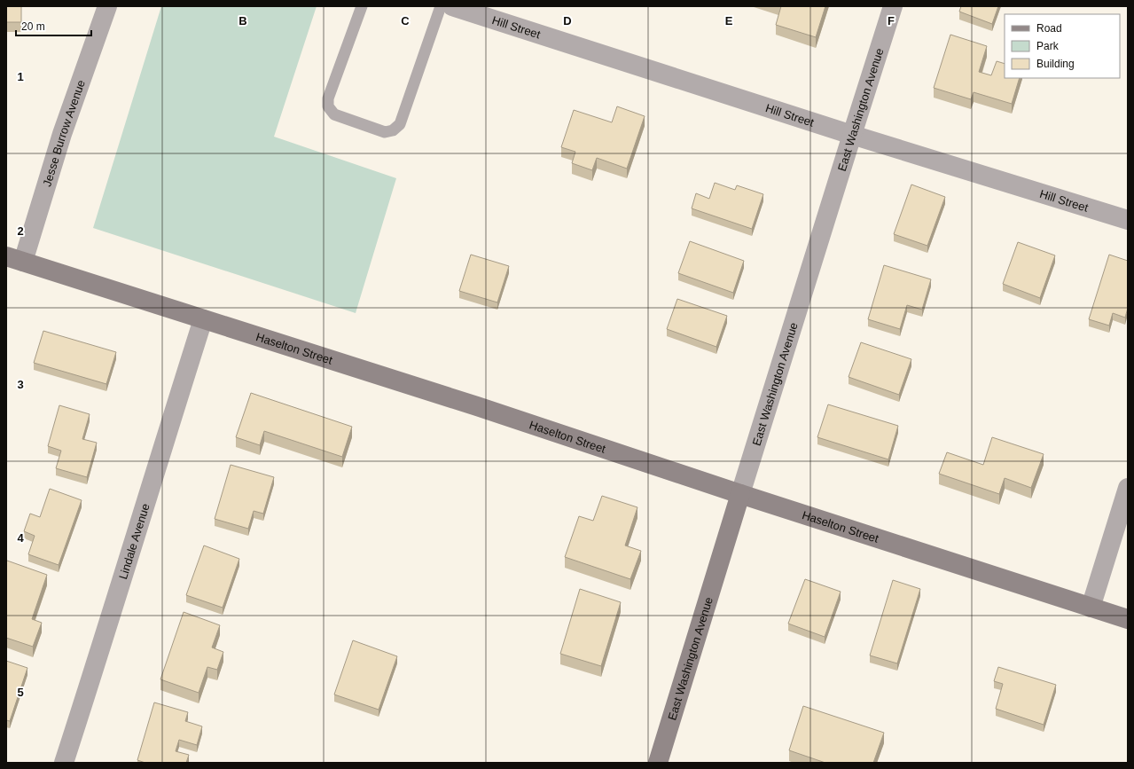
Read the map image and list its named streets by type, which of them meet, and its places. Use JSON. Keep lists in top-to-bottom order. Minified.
{"streets":{"street":["Hill Street","East Washington Avenue","Jesse Burrow Avenue","Haselton Street","Lindale Avenue"]},"crossings":[["Hill Street","East Washington Avenue"],["East Washington Avenue","Haselton Street"],["Jesse Burrow Avenue","Haselton Street"],["Haselton Street","Lindale Avenue"]],"legend":["Road","Park","Building"],"scale_bar":"20 m","grid":{"columns":["B","C","D","E","F"],"rows":["1","2","3","4","5"]}}
